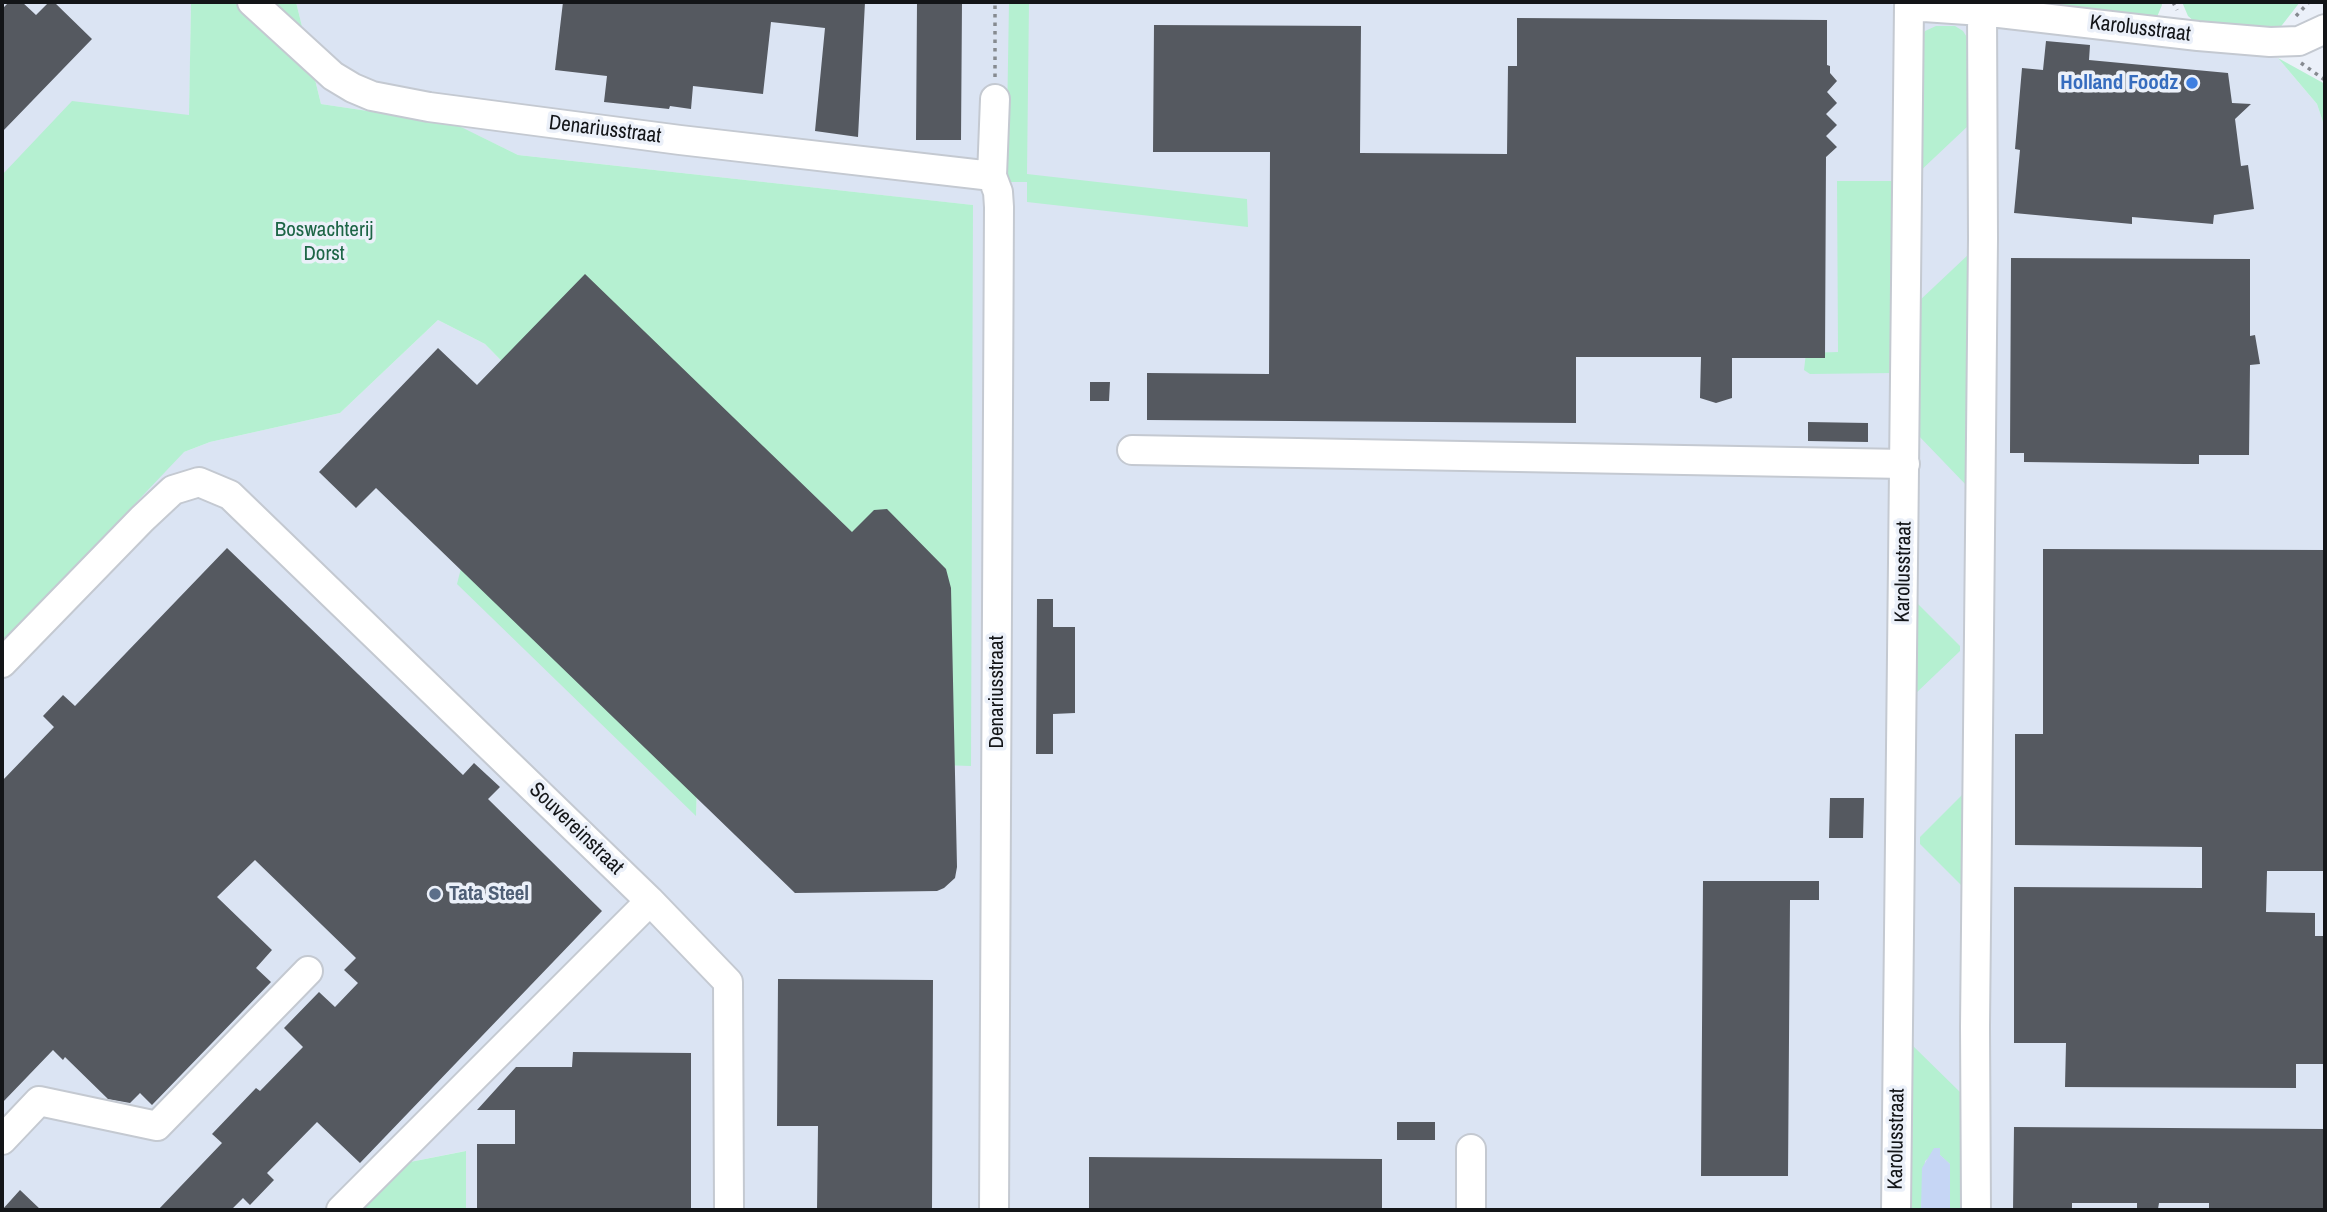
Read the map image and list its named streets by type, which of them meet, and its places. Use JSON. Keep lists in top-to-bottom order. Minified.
{"streets":{"street":["Karolusstraat","Denariusstraat","Souvereinstraat"]},"parks":["Boswachterij Dorst"],"places":["Holland Foodz","Tata Steel"]}
